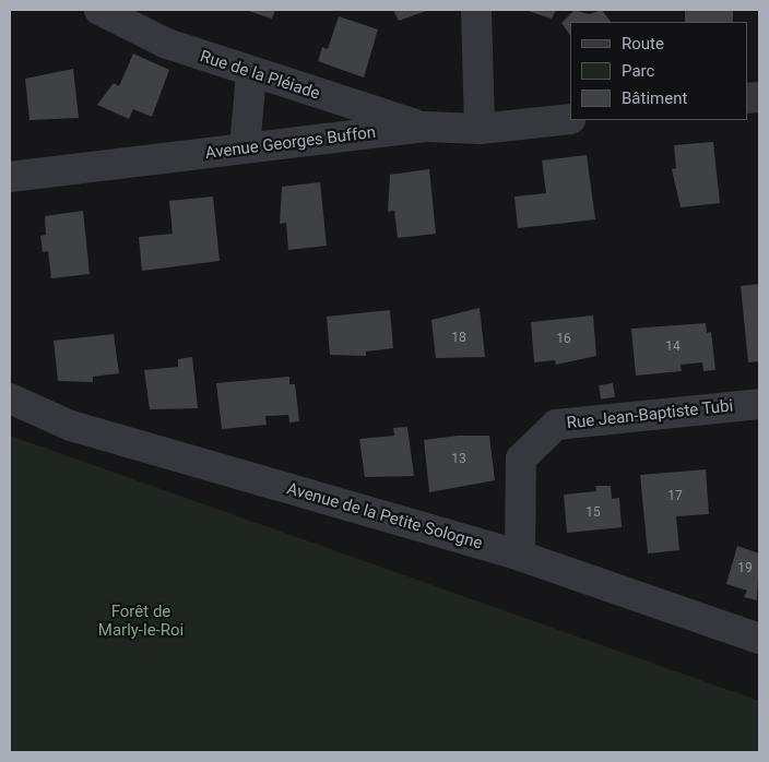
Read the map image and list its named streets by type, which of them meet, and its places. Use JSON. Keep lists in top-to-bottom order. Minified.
{"streets":{"street":["Rue de la Pléiade","Avenue Georges Buffon","Rue Jean-Baptiste Tubi","Avenue de la Petite Sologne"]},"crossings":[["Rue de la Pléiade","Avenue Georges Buffon"],["Rue Jean-Baptiste Tubi","Avenue de la Petite Sologne"]],"parks":["Forêt de Marly-le-Roi"],"house_numbers":["18","16","14","13","17","15","19"],"legend":["Route","Parc","Bâtiment"]}
